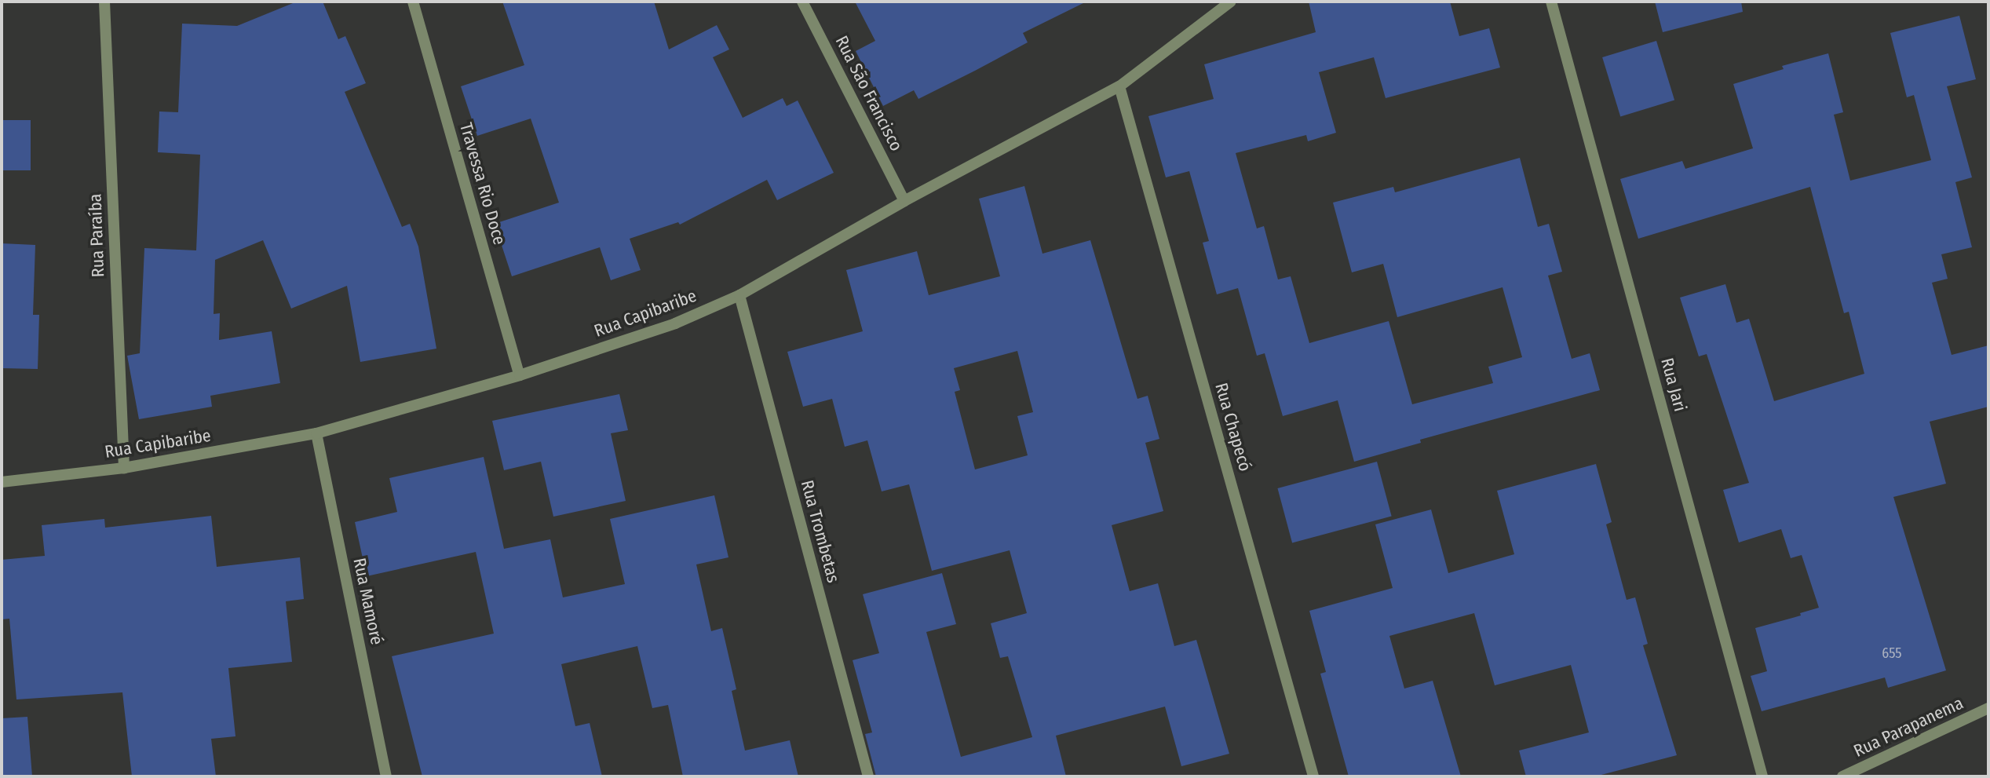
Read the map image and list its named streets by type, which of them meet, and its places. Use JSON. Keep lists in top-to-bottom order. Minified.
{"streets":{"street":["Rua São Francisco","Travessa Rio Doce","Rua Paraíba","Rua Capibaribe","Rua Jari","Rua Chapecó","Rua Trombetas","Rua Mamoré","Rua Parapanema"]},"crossings":[["Rua São Francisco","Rua Capibaribe"],["Travessa Rio Doce","Rua Capibaribe"],["Rua Paraíba","Rua Capibaribe"],["Rua Capibaribe","Rua Chapecó"],["Rua Capibaribe","Rua Trombetas"],["Rua Capibaribe","Rua Mamoré"]],"house_numbers":["655"]}
